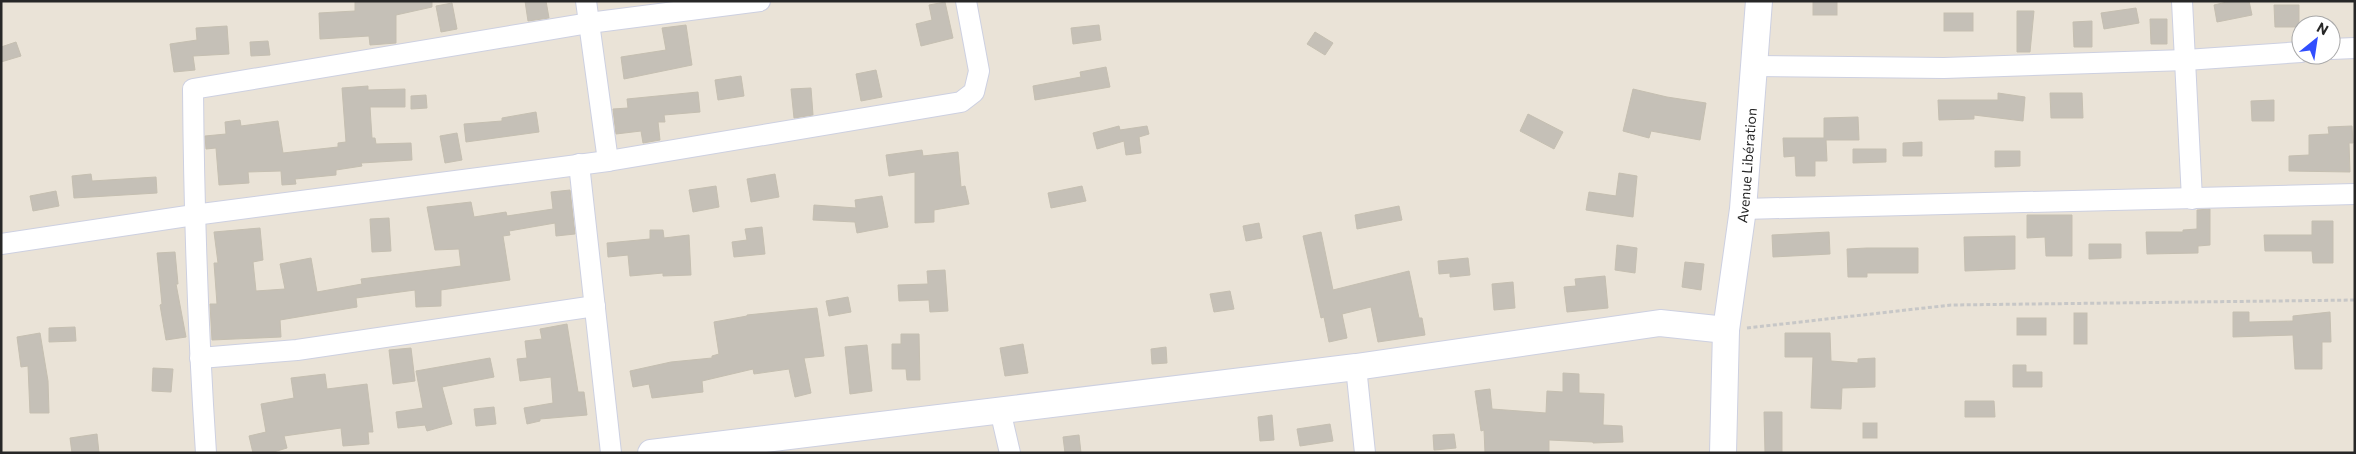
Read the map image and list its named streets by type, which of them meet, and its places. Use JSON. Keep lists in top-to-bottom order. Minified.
{"streets":{"street":["Avenue Libération"]},"north":"top right"}
